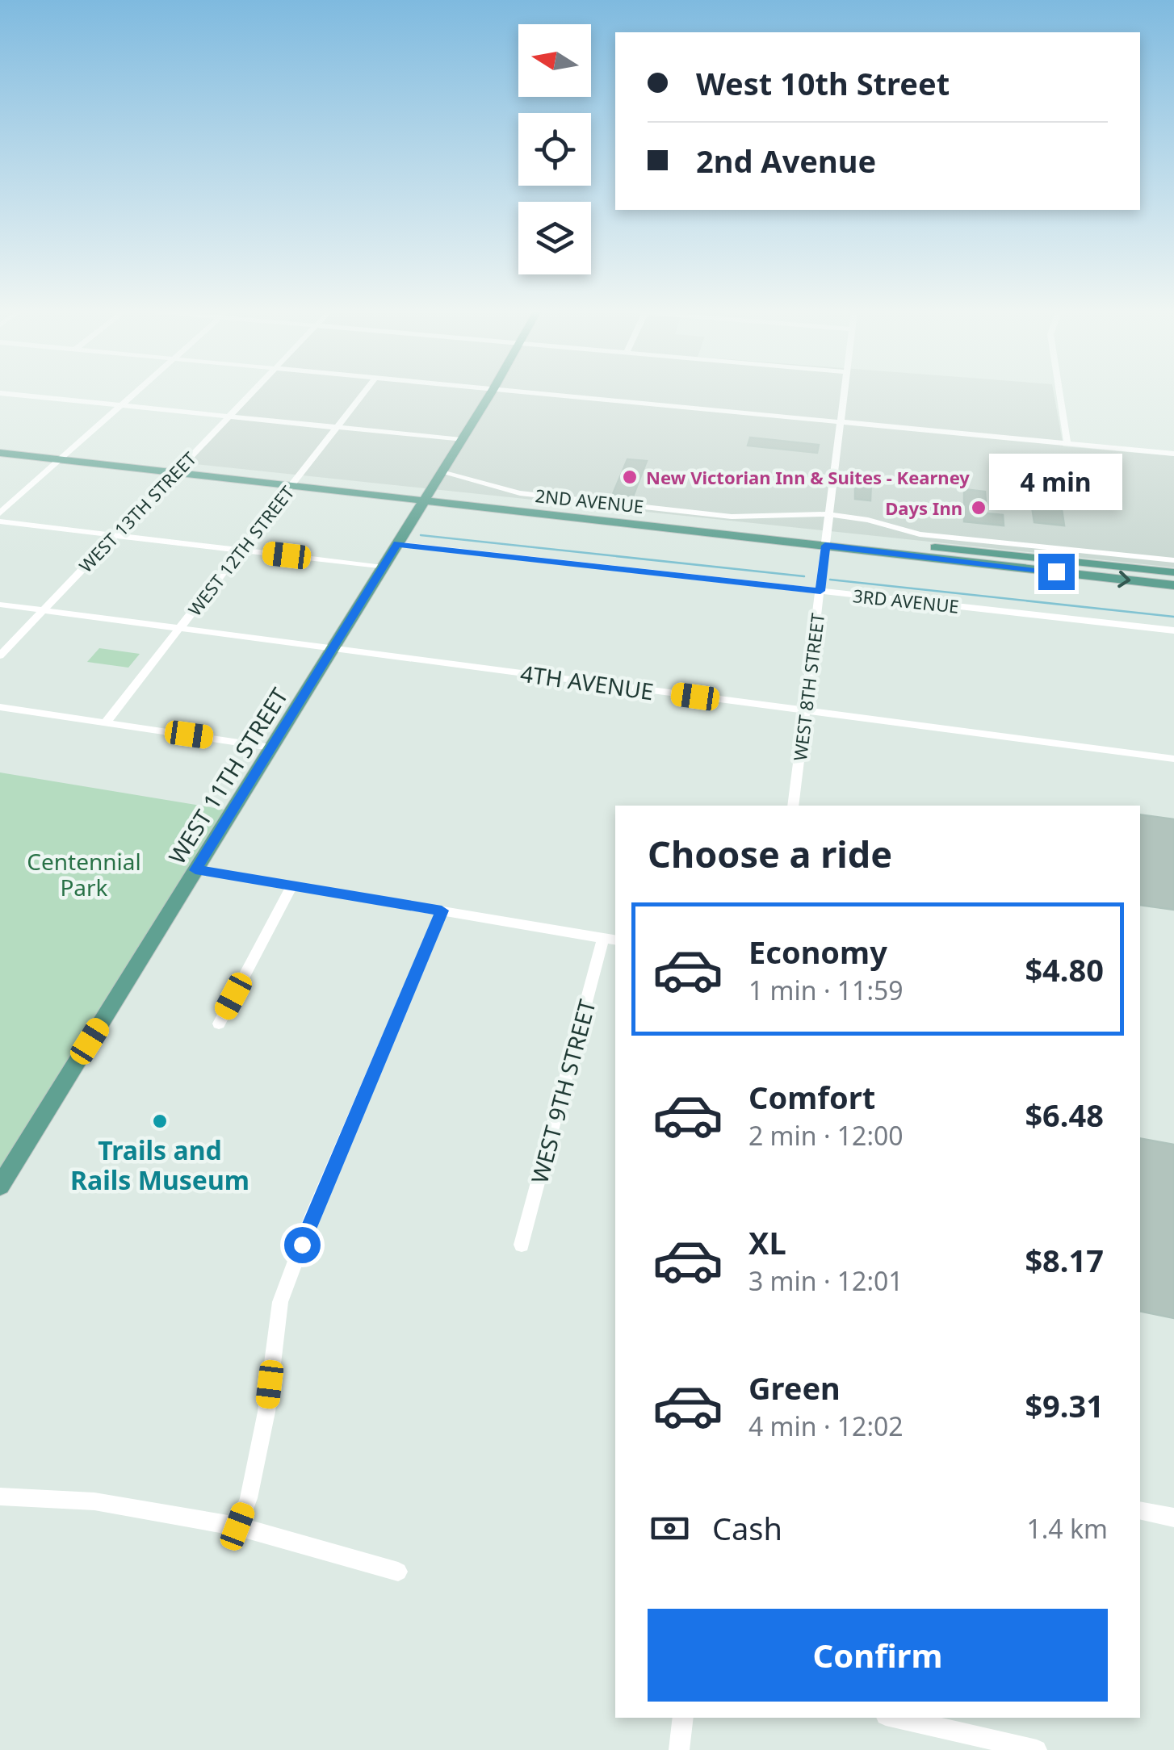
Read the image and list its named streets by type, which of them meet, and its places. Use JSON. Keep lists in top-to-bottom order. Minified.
{"streets":{"main road":["2ND AVENUE","WEST 11TH STREET"],"street":["WEST 13TH STREET","WEST 12TH STREET","3RD AVENUE","4TH AVENUE","WEST 8TH STREET","WEST 9TH STREET"]},"crossings":[["2ND AVENUE","WEST 13TH STREET"],["2ND AVENUE","WEST 12TH STREET"],["2ND AVENUE","WEST 8TH STREET"],["2ND AVENUE","WEST 11TH STREET"],["WEST 13TH STREET","4TH AVENUE"],["WEST 12TH STREET","4TH AVENUE"],["3RD AVENUE","WEST 8TH STREET"],["3RD AVENUE","WEST 11TH STREET"],["4TH AVENUE","WEST 8TH STREET"],["4TH AVENUE","WEST 11TH STREET"]],"parks":["Centennial Park"],"places":["New Victorian Inn & Suites - Kearney","Days Inn","Trails and Rails Museum"],"north":"left","page":{"banner":["West 10th Street","2nd Avenue"],"bubble":"4 min","heading":"Choose a ride","list":[{"name":"Economy","note":"1 min · 11:59","value":"$4.80"},{"name":"Comfort","note":"2 min · 12:00","value":"$6.48"},{"name":"XL","note":"3 min · 12:01","value":"$8.17"},{"name":"Green","note":"4 min · 12:02","value":"$9.31"}],"pay":["Cash","1.4 km"],"buttons":"Confirm"}}
